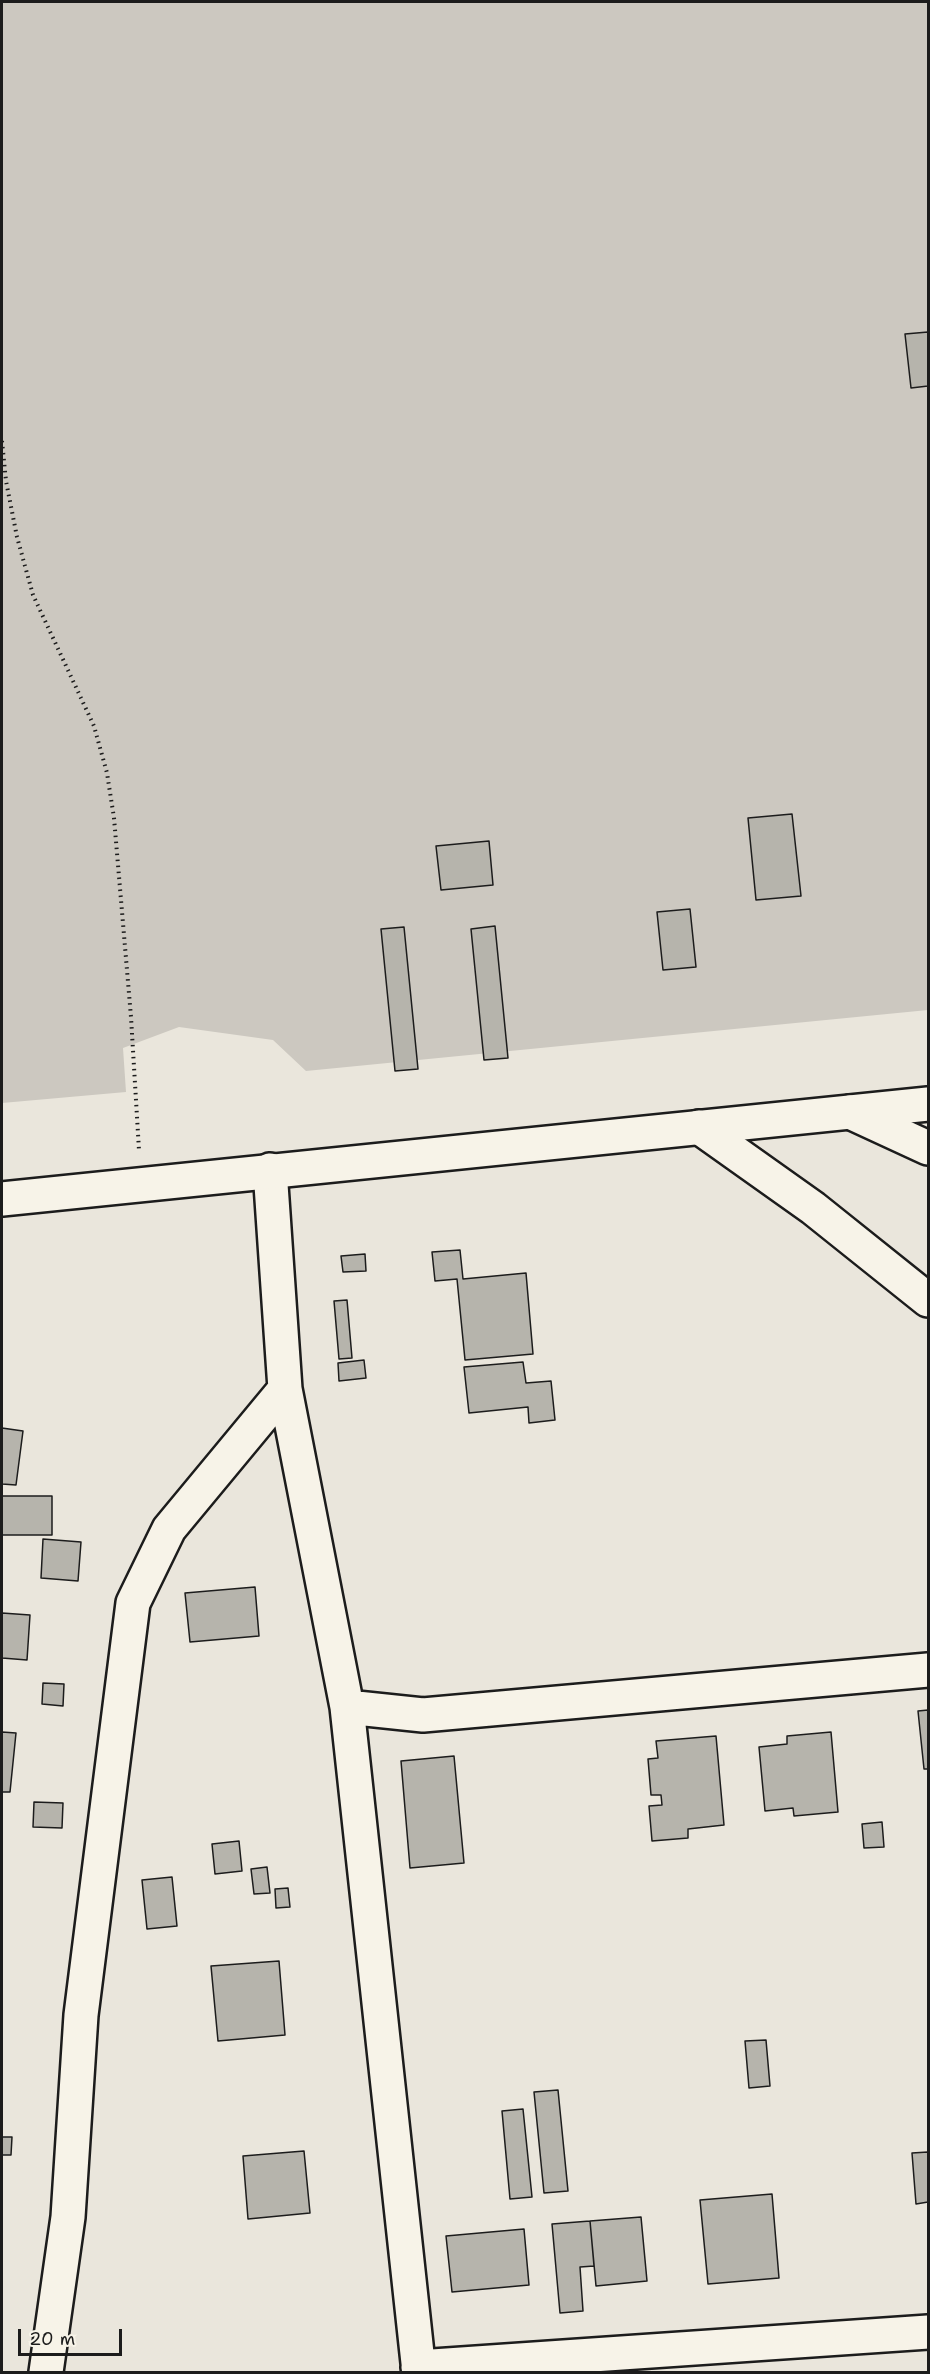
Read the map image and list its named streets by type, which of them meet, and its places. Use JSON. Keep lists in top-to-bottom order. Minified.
{"scale_bar":"20 m"}
